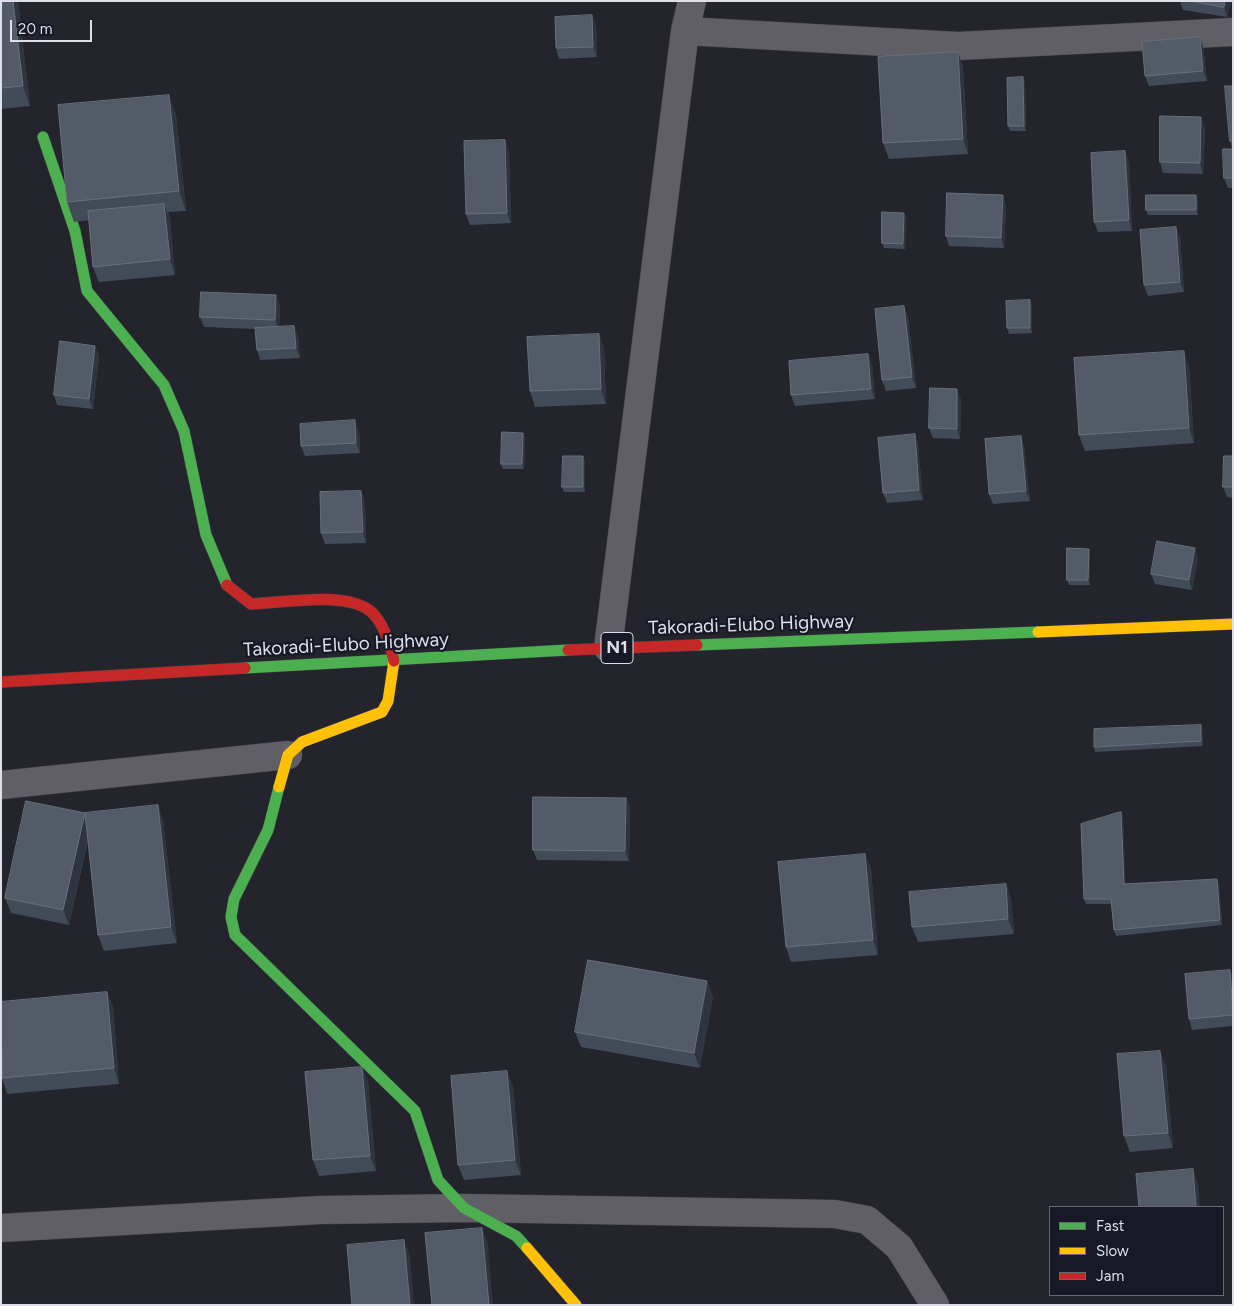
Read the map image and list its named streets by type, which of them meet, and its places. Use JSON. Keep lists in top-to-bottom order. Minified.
{"streets":{"main road":["Takoradi-Elubo Highway","N1"]},"legend":["Fast","Slow","Jam"],"scale_bar":"20 m"}
